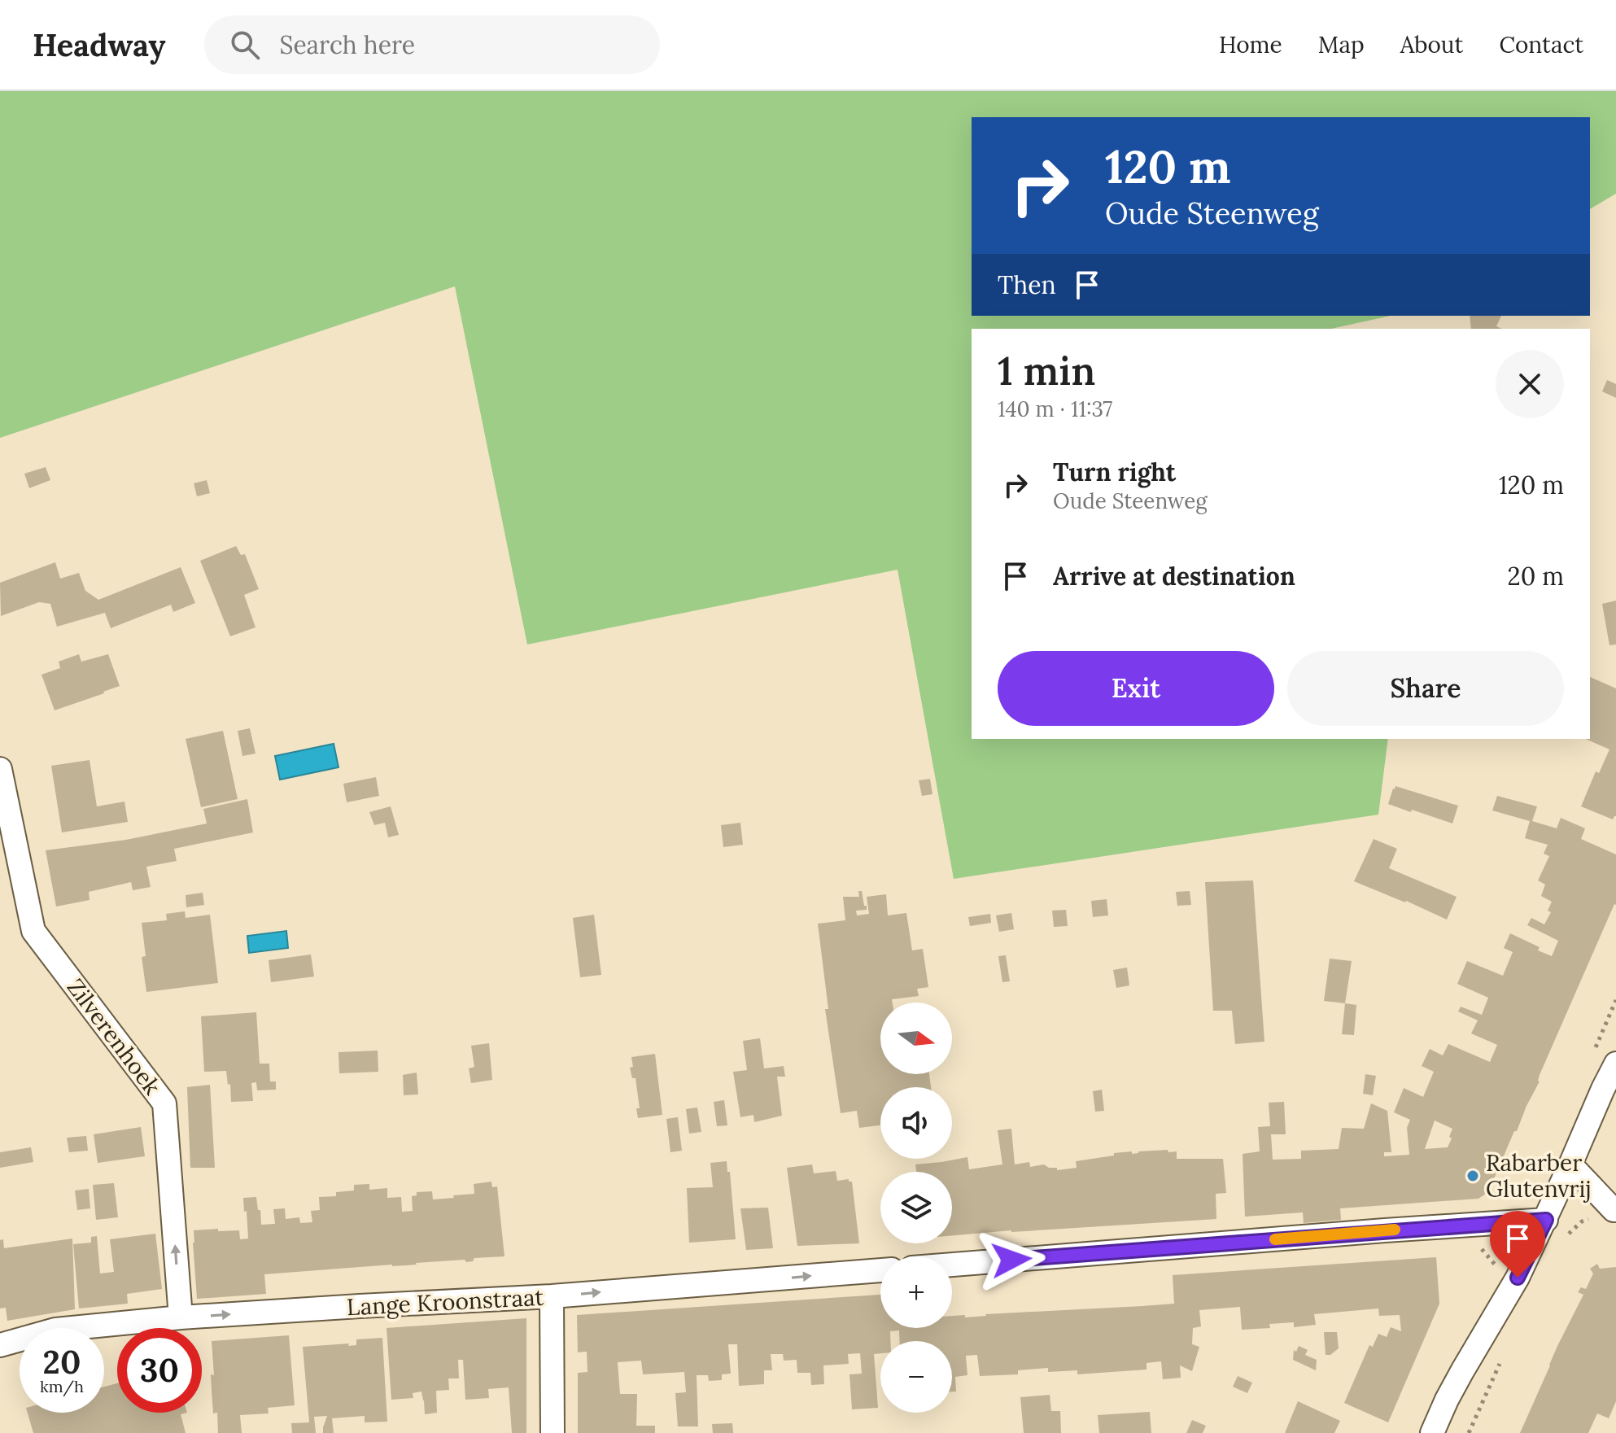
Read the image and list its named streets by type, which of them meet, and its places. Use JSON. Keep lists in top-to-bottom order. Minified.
{"streets":{"street":["Zilverenhoek","Lange Kroonstraat"]},"crossings":[["Zilverenhoek","Lange Kroonstraat"]],"one_way":["Zilverenhoek","Lange Kroonstraat"],"places":["Rabarber Glutenvrij"],"north":"right","page":{"header":"Headway","search":"Search here","nav":["Home","Map","About","Contact"],"turn":["120 m","Oude Steenweg"],"then":"Then","heading":["1 min","140 m · 11:37"],"list":[{"name":"Turn right","note":"Oude Steenweg","value":"120 m"},{"name":"Arrive at destination","value":"20 m"}],"buttons":["Exit","Share"],"map_buttons":["+","−"],"speed":"20 km/h","limit":"30"}}
